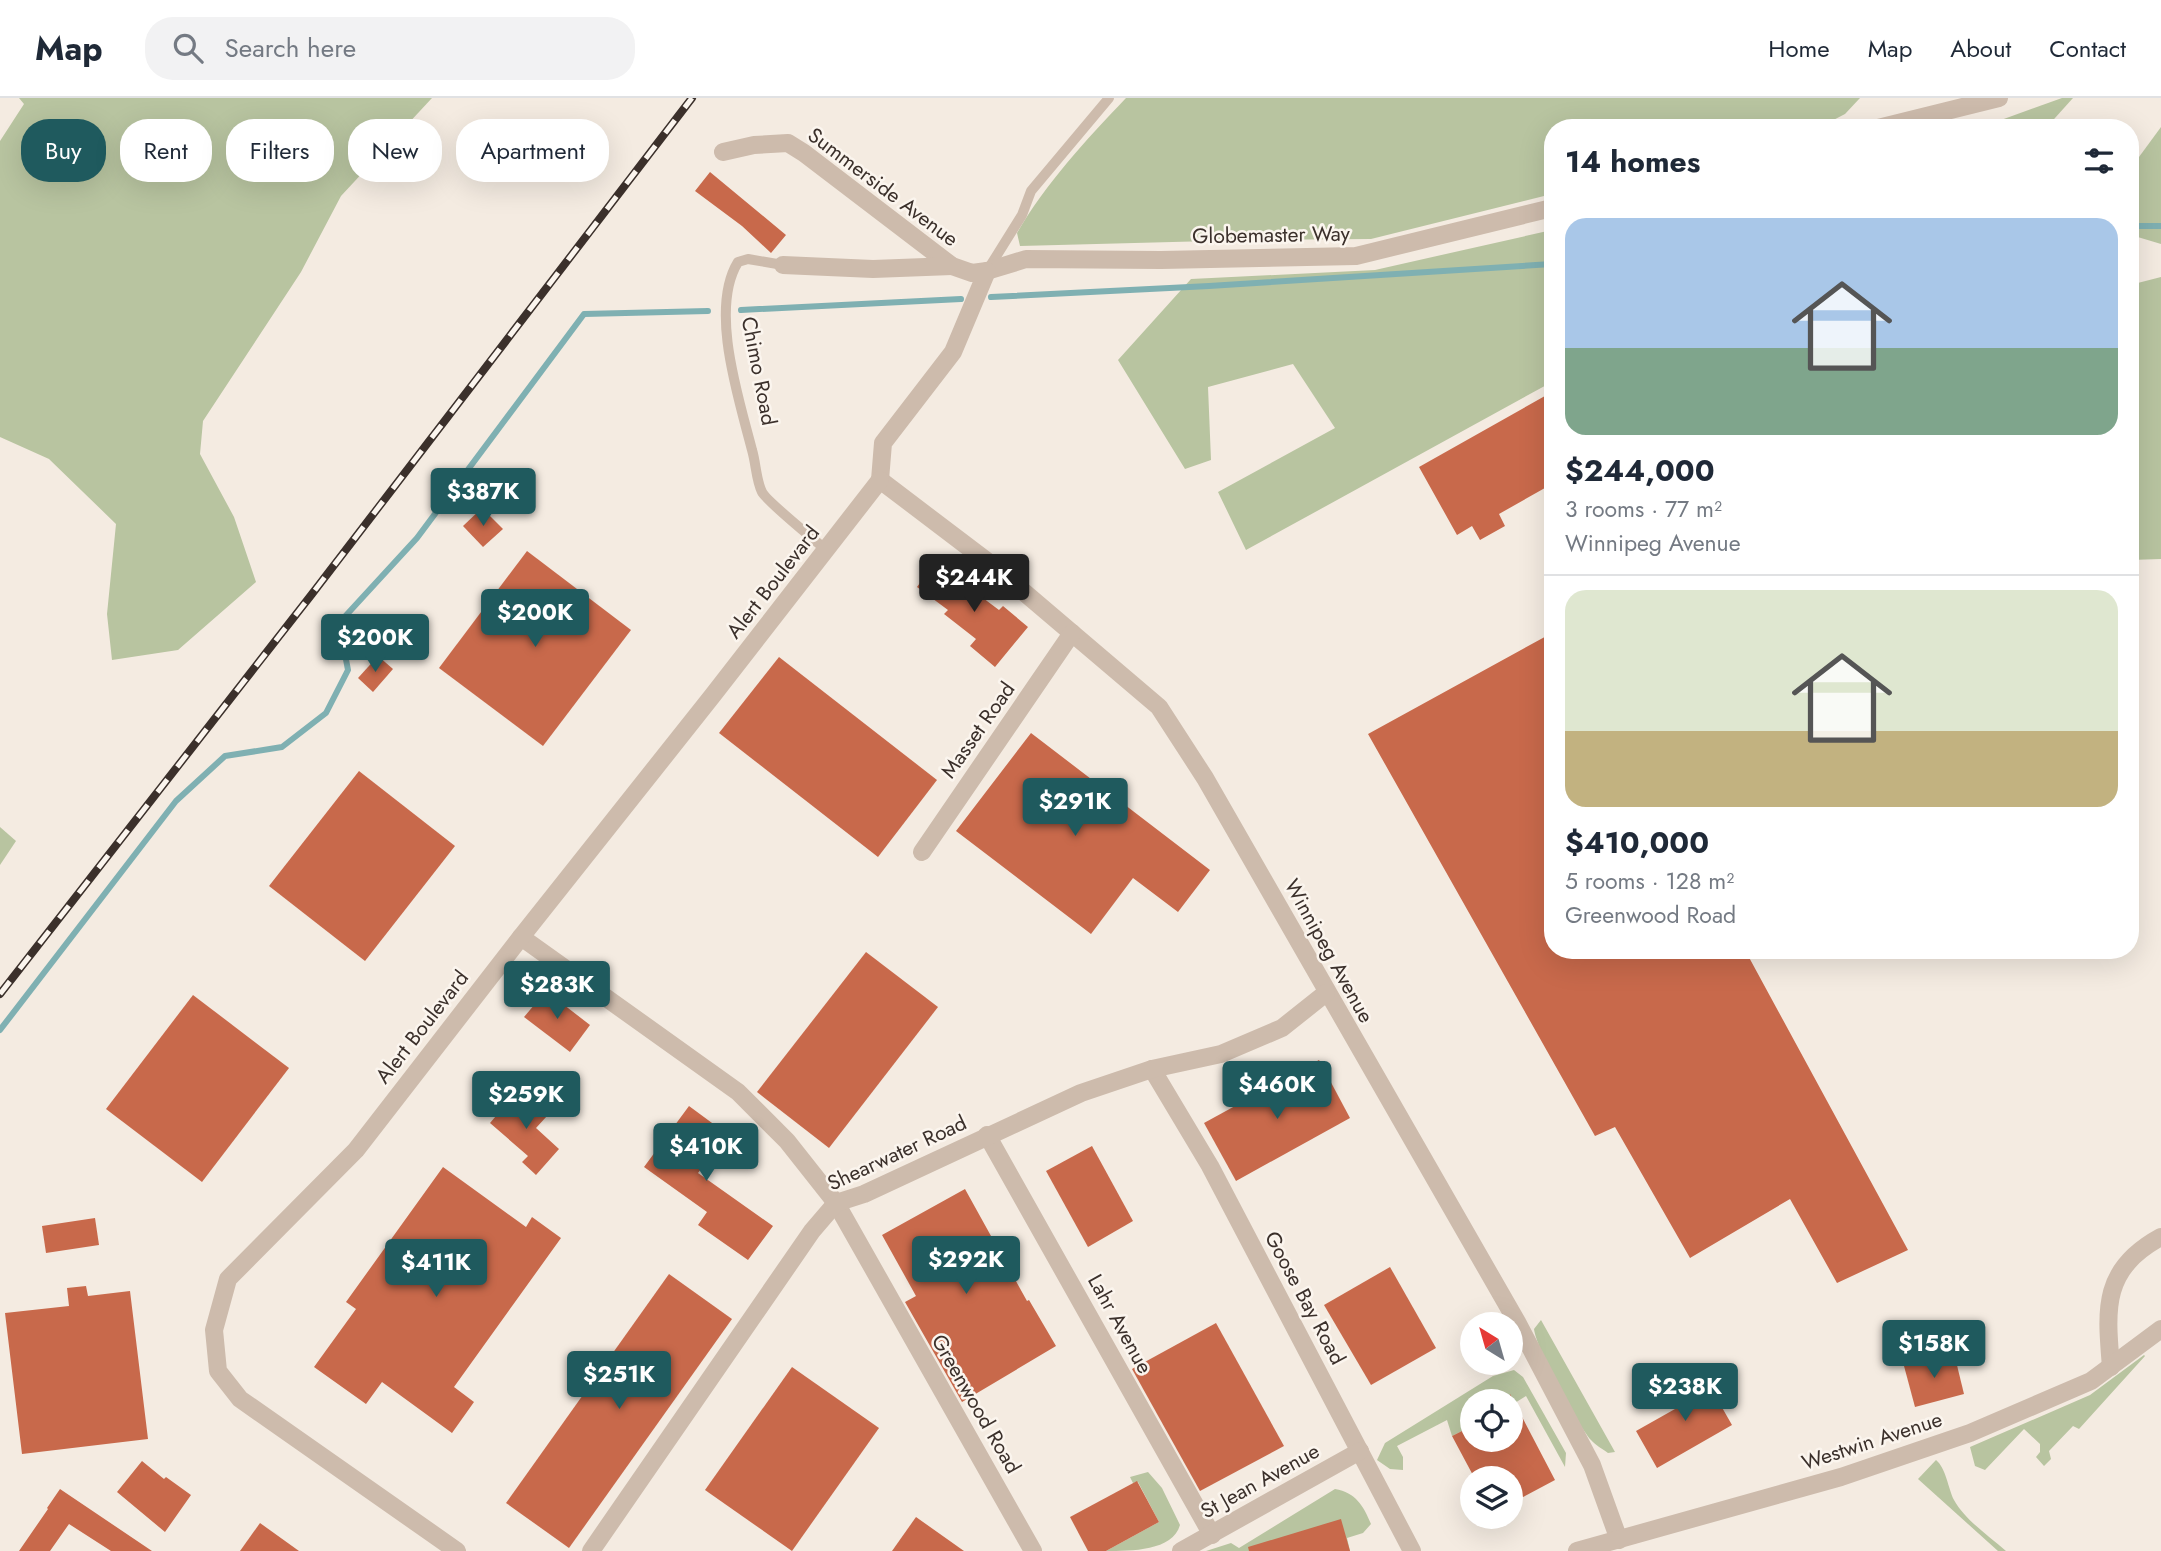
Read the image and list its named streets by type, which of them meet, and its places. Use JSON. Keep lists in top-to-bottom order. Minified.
{"streets":{"street":["Summerside Avenue","Globemaster Way","Chimo Road","Alert Boulevard","Masset Road","Winnipeg Avenue","Shearwater Road","Goose Bay Road","Lahr Avenue","Greenwood Road","Westwin Avenue","St Jean Avenue"]},"crossings":[["Summerside Avenue","Globemaster Way"],["Summerside Avenue","Chimo Road"],["Chimo Road","Alert Boulevard"],["Alert Boulevard","Winnipeg Avenue"],["Alert Boulevard","Greenwood Road"],["Masset Road","Winnipeg Avenue"],["Winnipeg Avenue","Shearwater Road"],["Winnipeg Avenue","Westwin Avenue"],["Shearwater Road","Goose Bay Road"],["Shearwater Road","Lahr Avenue"],["Shearwater Road","Greenwood Road"],["Goose Bay Road","St Jean Avenue"],["Lahr Avenue","St Jean Avenue"]],"north":"top left","page":{"header":"Map","search":"Search here","nav":["Home","Map","About","Contact"],"chip":["Buy","Rent","Filters","New","Apartment"],"heading":"14 homes","list":[{"name":"$244,000","note":"3 rooms · 77 m² · Winnipeg Avenue"},{"name":"$410,000","note":"5 rooms · 128 m² · Greenwood Road"}],"price":["$387K","$244K","$200K","$200K","$291K","$283K","$460K","$259K","$410K","$292K","$411K","$158K","$251K","$238K"]}}
